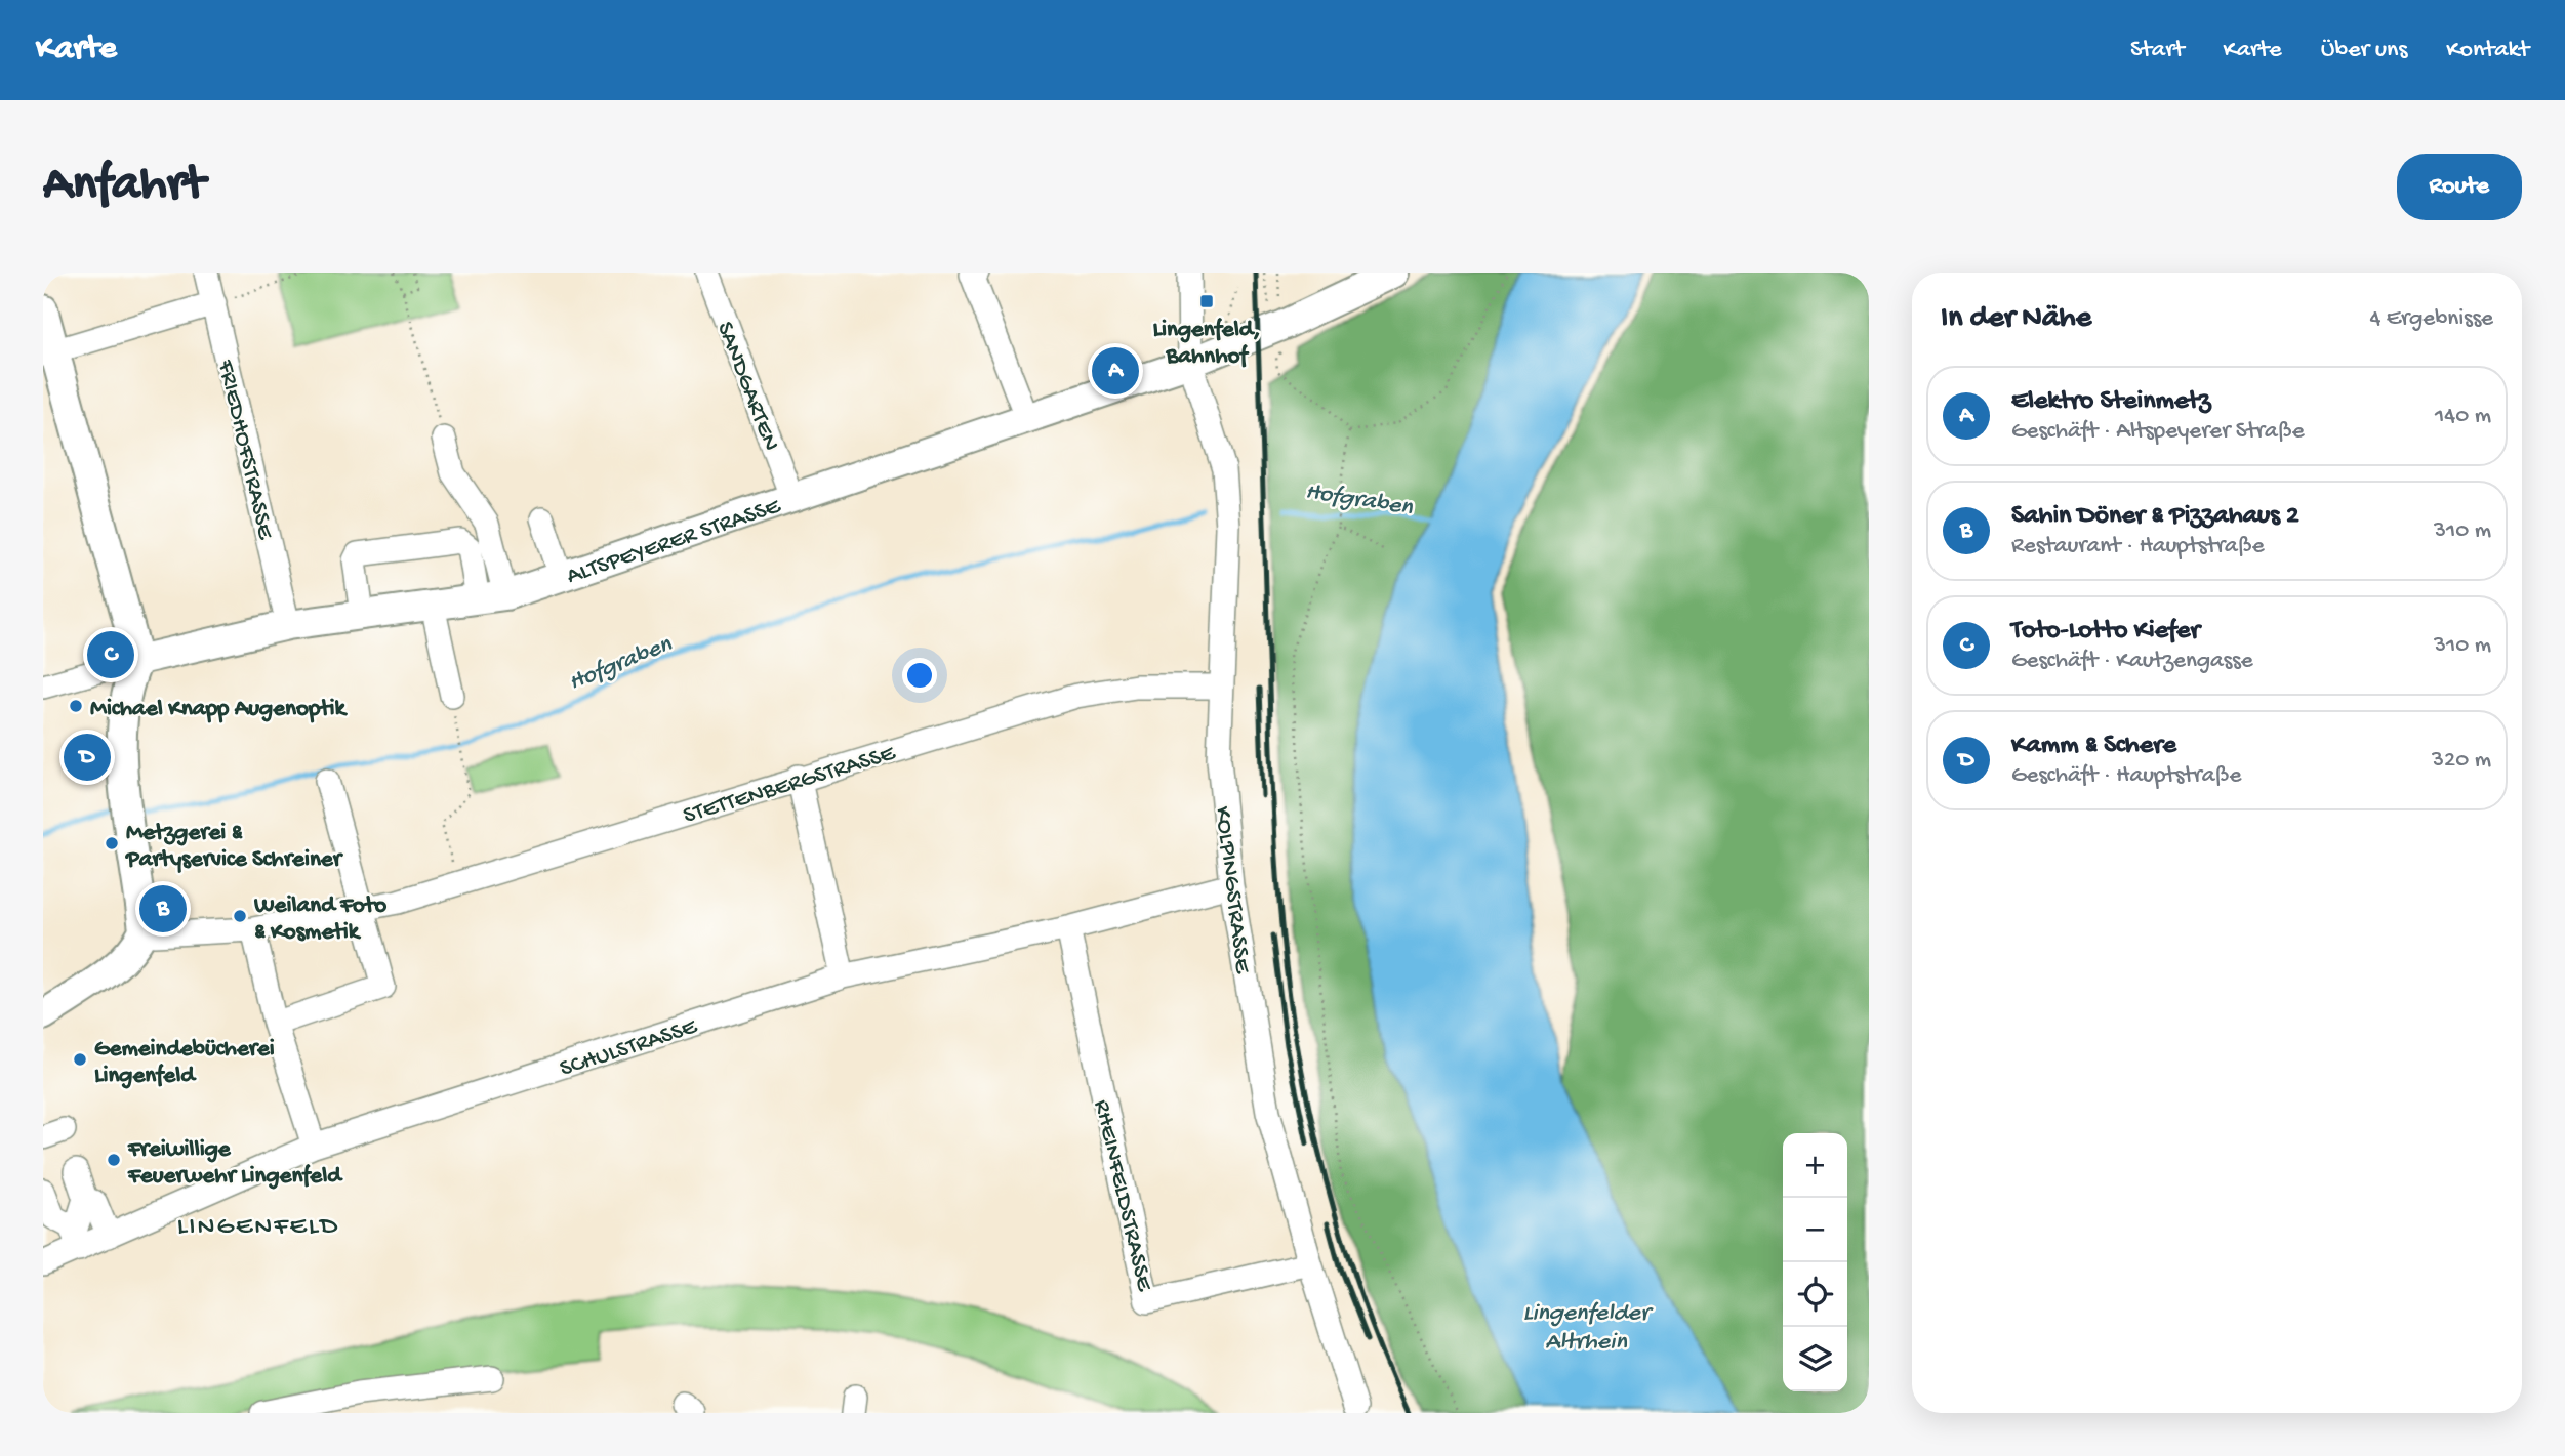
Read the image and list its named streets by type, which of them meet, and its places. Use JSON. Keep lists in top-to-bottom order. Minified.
{"streets":{"main road":["ALTSPEYERER STRASSE"],"street":["SANDGARTEN","FRIEDHOFSTRASSE","STETTENBERGSTRASSE","KOLPINGSTRASSE","SCHULSTRASSE","RHEINFELDSTRASSE"]},"crossings":[["SANDGARTEN","ALTSPEYERER STRASSE"],["FRIEDHOFSTRASSE","ALTSPEYERER STRASSE"],["ALTSPEYERER STRASSE","KOLPINGSTRASSE"],["STETTENBERGSTRASSE","KOLPINGSTRASSE"],["KOLPINGSTRASSE","SCHULSTRASSE"],["KOLPINGSTRASSE","RHEINFELDSTRASSE"],["SCHULSTRASSE","RHEINFELDSTRASSE"]],"districts":["LINGENFELD"],"water":["Hofgraben","Lingenfelder Altrhein"],"places":{"transit":["Lingenfeld, Bahnhof"],"other":["Michael Knapp Augenoptik","Metzgerei & Partyservice Schreiner","Weiland Foto & Kosmetik","Gemeindebücherei Lingenfeld","Freiwillige Feuerwehr Lingenfeld"]},"page":{"header":"Karte","nav":["Start","Karte","Über uns","Kontakt"],"buttons":"Route","title":"Anfahrt","heading":["In der Nähe","4 Ergebnisse"],"pins":["A","C","D","B"],"list":[{"mark":"A","name":"Elektro Steinmetz","note":"Geschäft · Altspeyerer Straße","value":"140 m"},{"mark":"B","name":"Sahin Döner & Pizzahaus 2","note":"Restaurant · Hauptstraße","value":"310 m"},{"mark":"C","name":"Toto-Lotto Kiefer","note":"Geschäft · Kautzengasse","value":"310 m"},{"mark":"D","name":"Kamm & Schere","note":"Geschäft · Hauptstraße","value":"320 m"}],"map_buttons":["+","−"]}}
